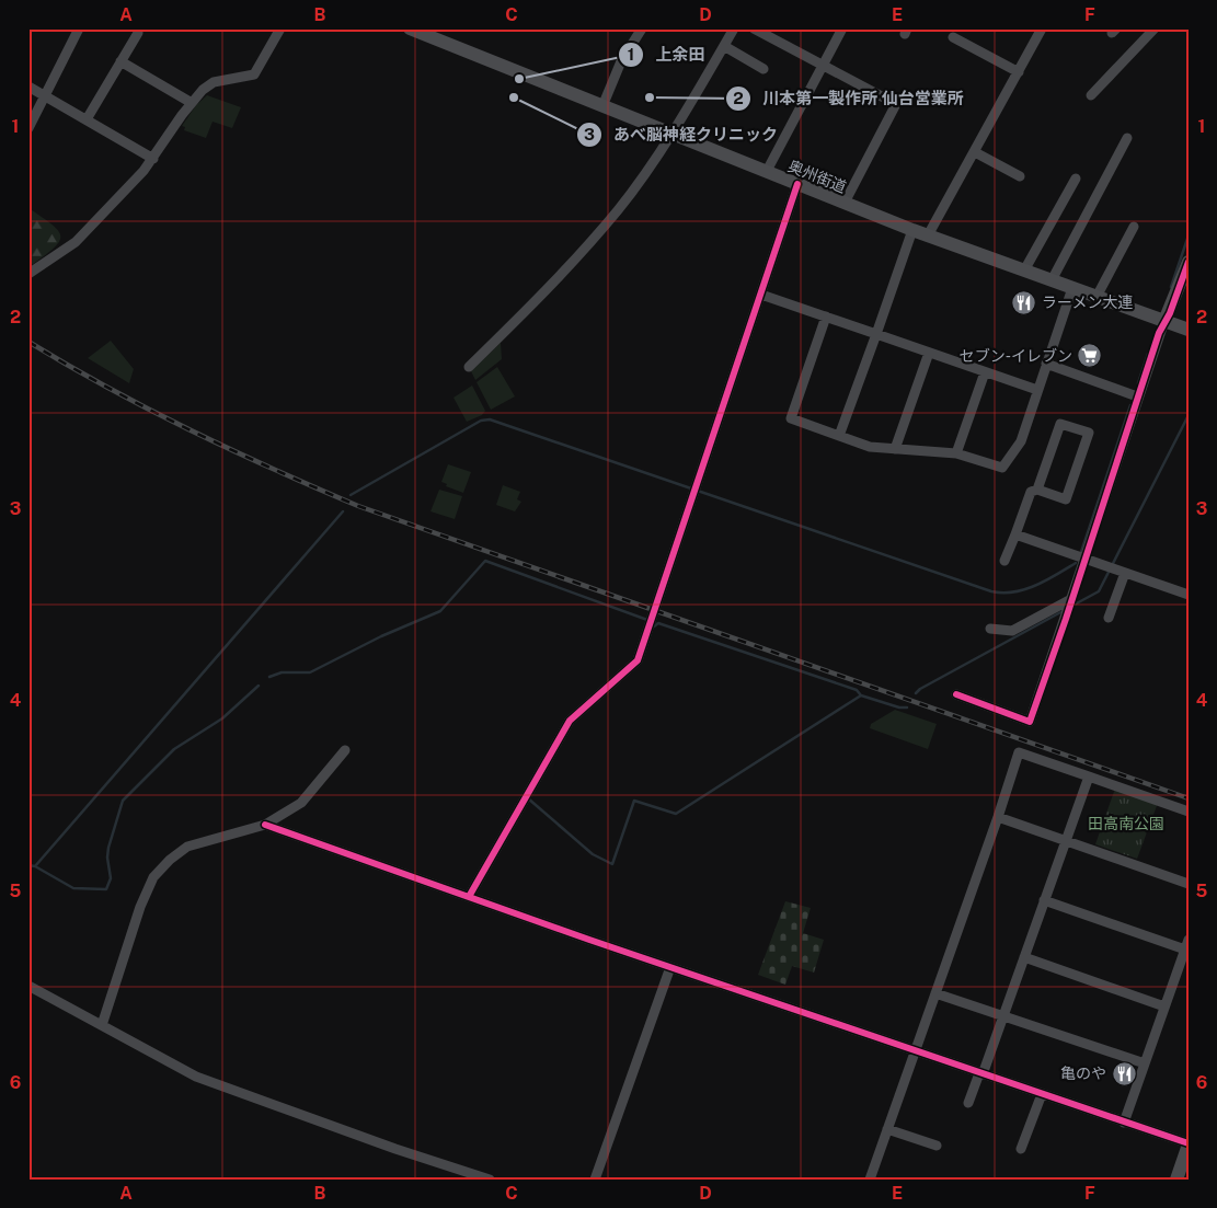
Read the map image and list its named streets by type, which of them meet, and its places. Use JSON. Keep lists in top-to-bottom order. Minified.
{"streets":{"main road":["奥州街道"]},"parks":["田高南公園"],"places":{"other":["上余田","あべ脳神経クリニック","川本第一製作所 仙台営業所"],"restaurant":["ラーメン大連","亀のや"],"supermarket":["セブン-イレブン"]},"grid":{"columns":["A","B","C","D","E","F"],"rows":["1","2","3","4","5","6"]}}
